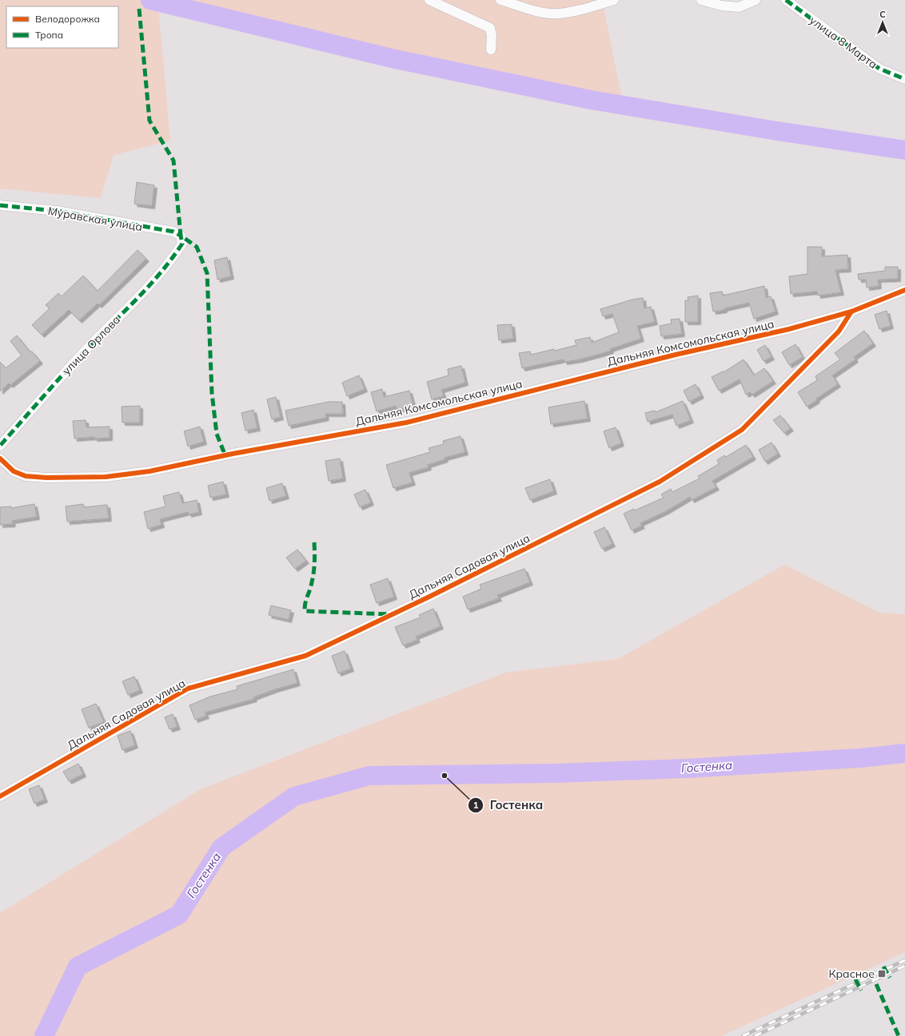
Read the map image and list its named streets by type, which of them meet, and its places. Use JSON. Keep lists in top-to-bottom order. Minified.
{"streets":{"street":["улица 8 Марта","Муравская улица","Дальняя Комсомольская улица","улица Орлова","Дальняя Садовая улица"]},"crossings":[["Муравская улица","улица Орлова"],["Дальняя Комсомольская улица","Дальняя Садовая улица"]],"water":["Гостенка"],"places":{"other":["Гостенка"],"transit":["Красное"]},"legend":["Велодорожка","Тропа"],"north":"top"}
